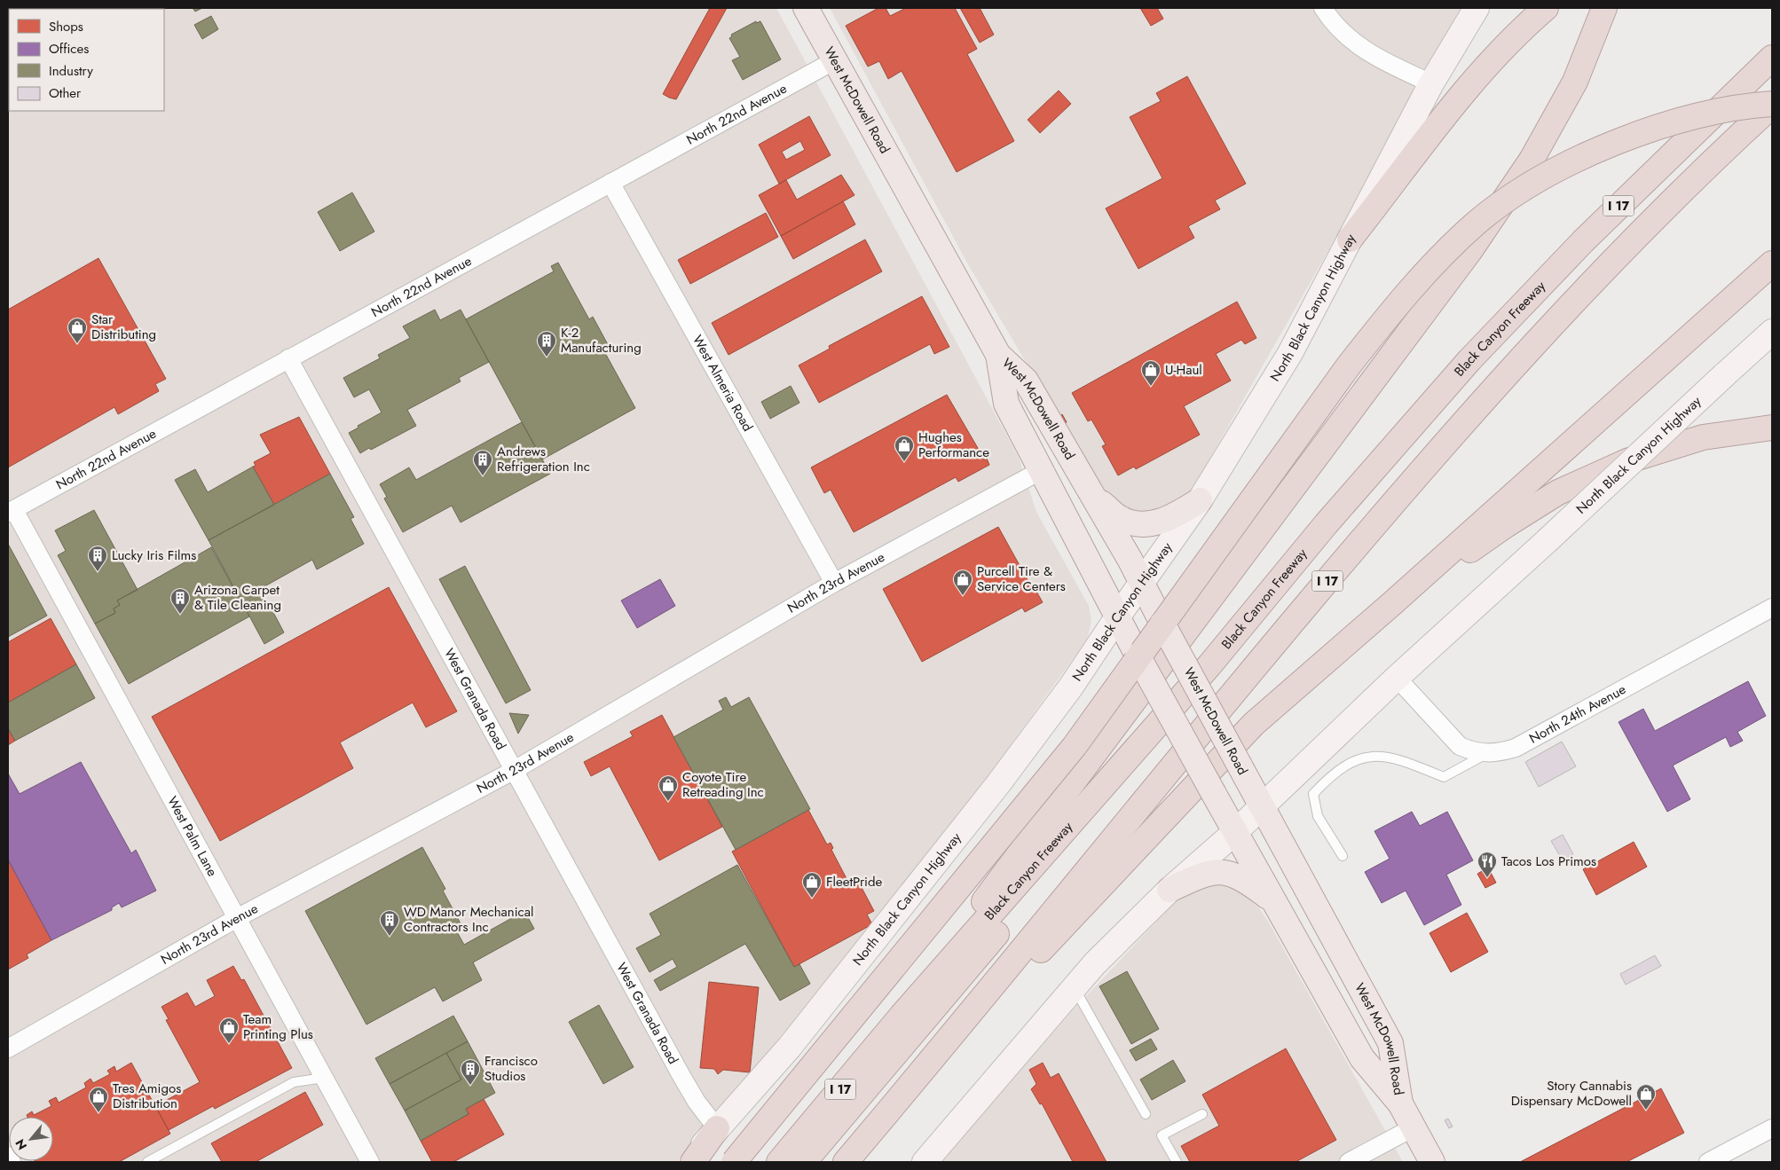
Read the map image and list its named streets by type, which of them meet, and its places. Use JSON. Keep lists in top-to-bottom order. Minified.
{"streets":{"highway":["I 17","Black Canyon Freeway"],"main road":["West McDowell Road","North Black Canyon Highway"],"street":["North 22nd Avenue","West Almeria Road","North 23rd Avenue","West Granada Road","North 24th Avenue","West Palm Lane"]},"crossings":[["West McDowell Road","North 22nd Avenue"],["West McDowell Road","North Black Canyon Highway"],["West McDowell Road","North 23rd Avenue"],["North 22nd Avenue","West Almeria Road"],["North 22nd Avenue","West Granada Road"],["North 22nd Avenue","West Palm Lane"],["North Black Canyon Highway","West Granada Road"],["North Black Canyon Highway","North 24th Avenue"],["West Almeria Road","North 23rd Avenue"],["North 23rd Avenue","West Granada Road"],["North 23rd Avenue","West Palm Lane"]],"places":{"shop":["Star Distributing","U-Haul","Hughes Performance","Purcell Tire & Service Centers","Coyote Tire Retreading Inc","FleetPride","Team Printing Plus","Story Cannabis Dispensary McDowell","Tres Amigos Distribution"],"building":["K-2 Manufacturing","Andrews Refrigeration Inc","Lucky Iris Films","Arizona Carpet & Tile Cleaning","WD Manor Mechanical Contractors Inc","Francisco Studios"],"restaurant":["Tacos Los Primos"]},"legend":["Shops","Offices","Industry","Other"],"north":"bottom left"}
